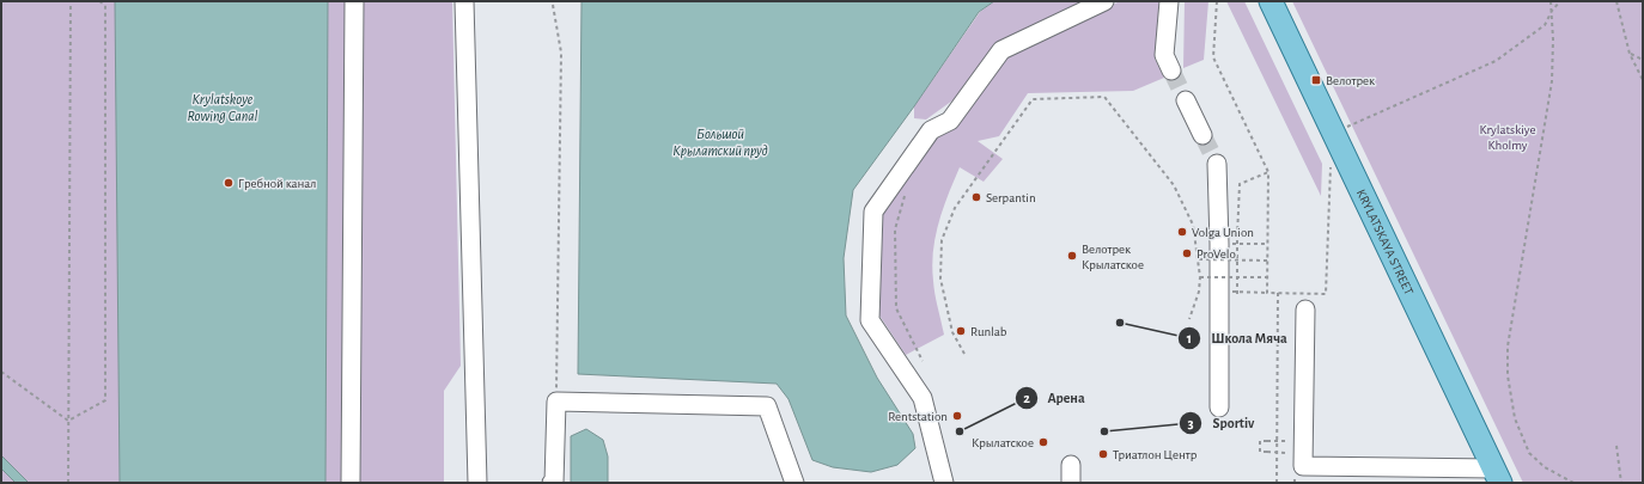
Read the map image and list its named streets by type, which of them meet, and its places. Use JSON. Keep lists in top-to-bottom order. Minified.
{"streets":{"main road":["KRYLATSKAYA STREET"]},"water":["Krylatskoye Rowing Canal","Большой Крылатский пруд"],"parks":["Krylatskiye Kholmy"],"places":{"transit":["Велотрек"],"other":["Гребной канал","Serpantin","Volga Union","ProVelo","Велотрек Крылатское","Школа Мяча","Runlab","Rentstation","Арена","Sportiv","Крылатское","Триатлон Центр"]}}
